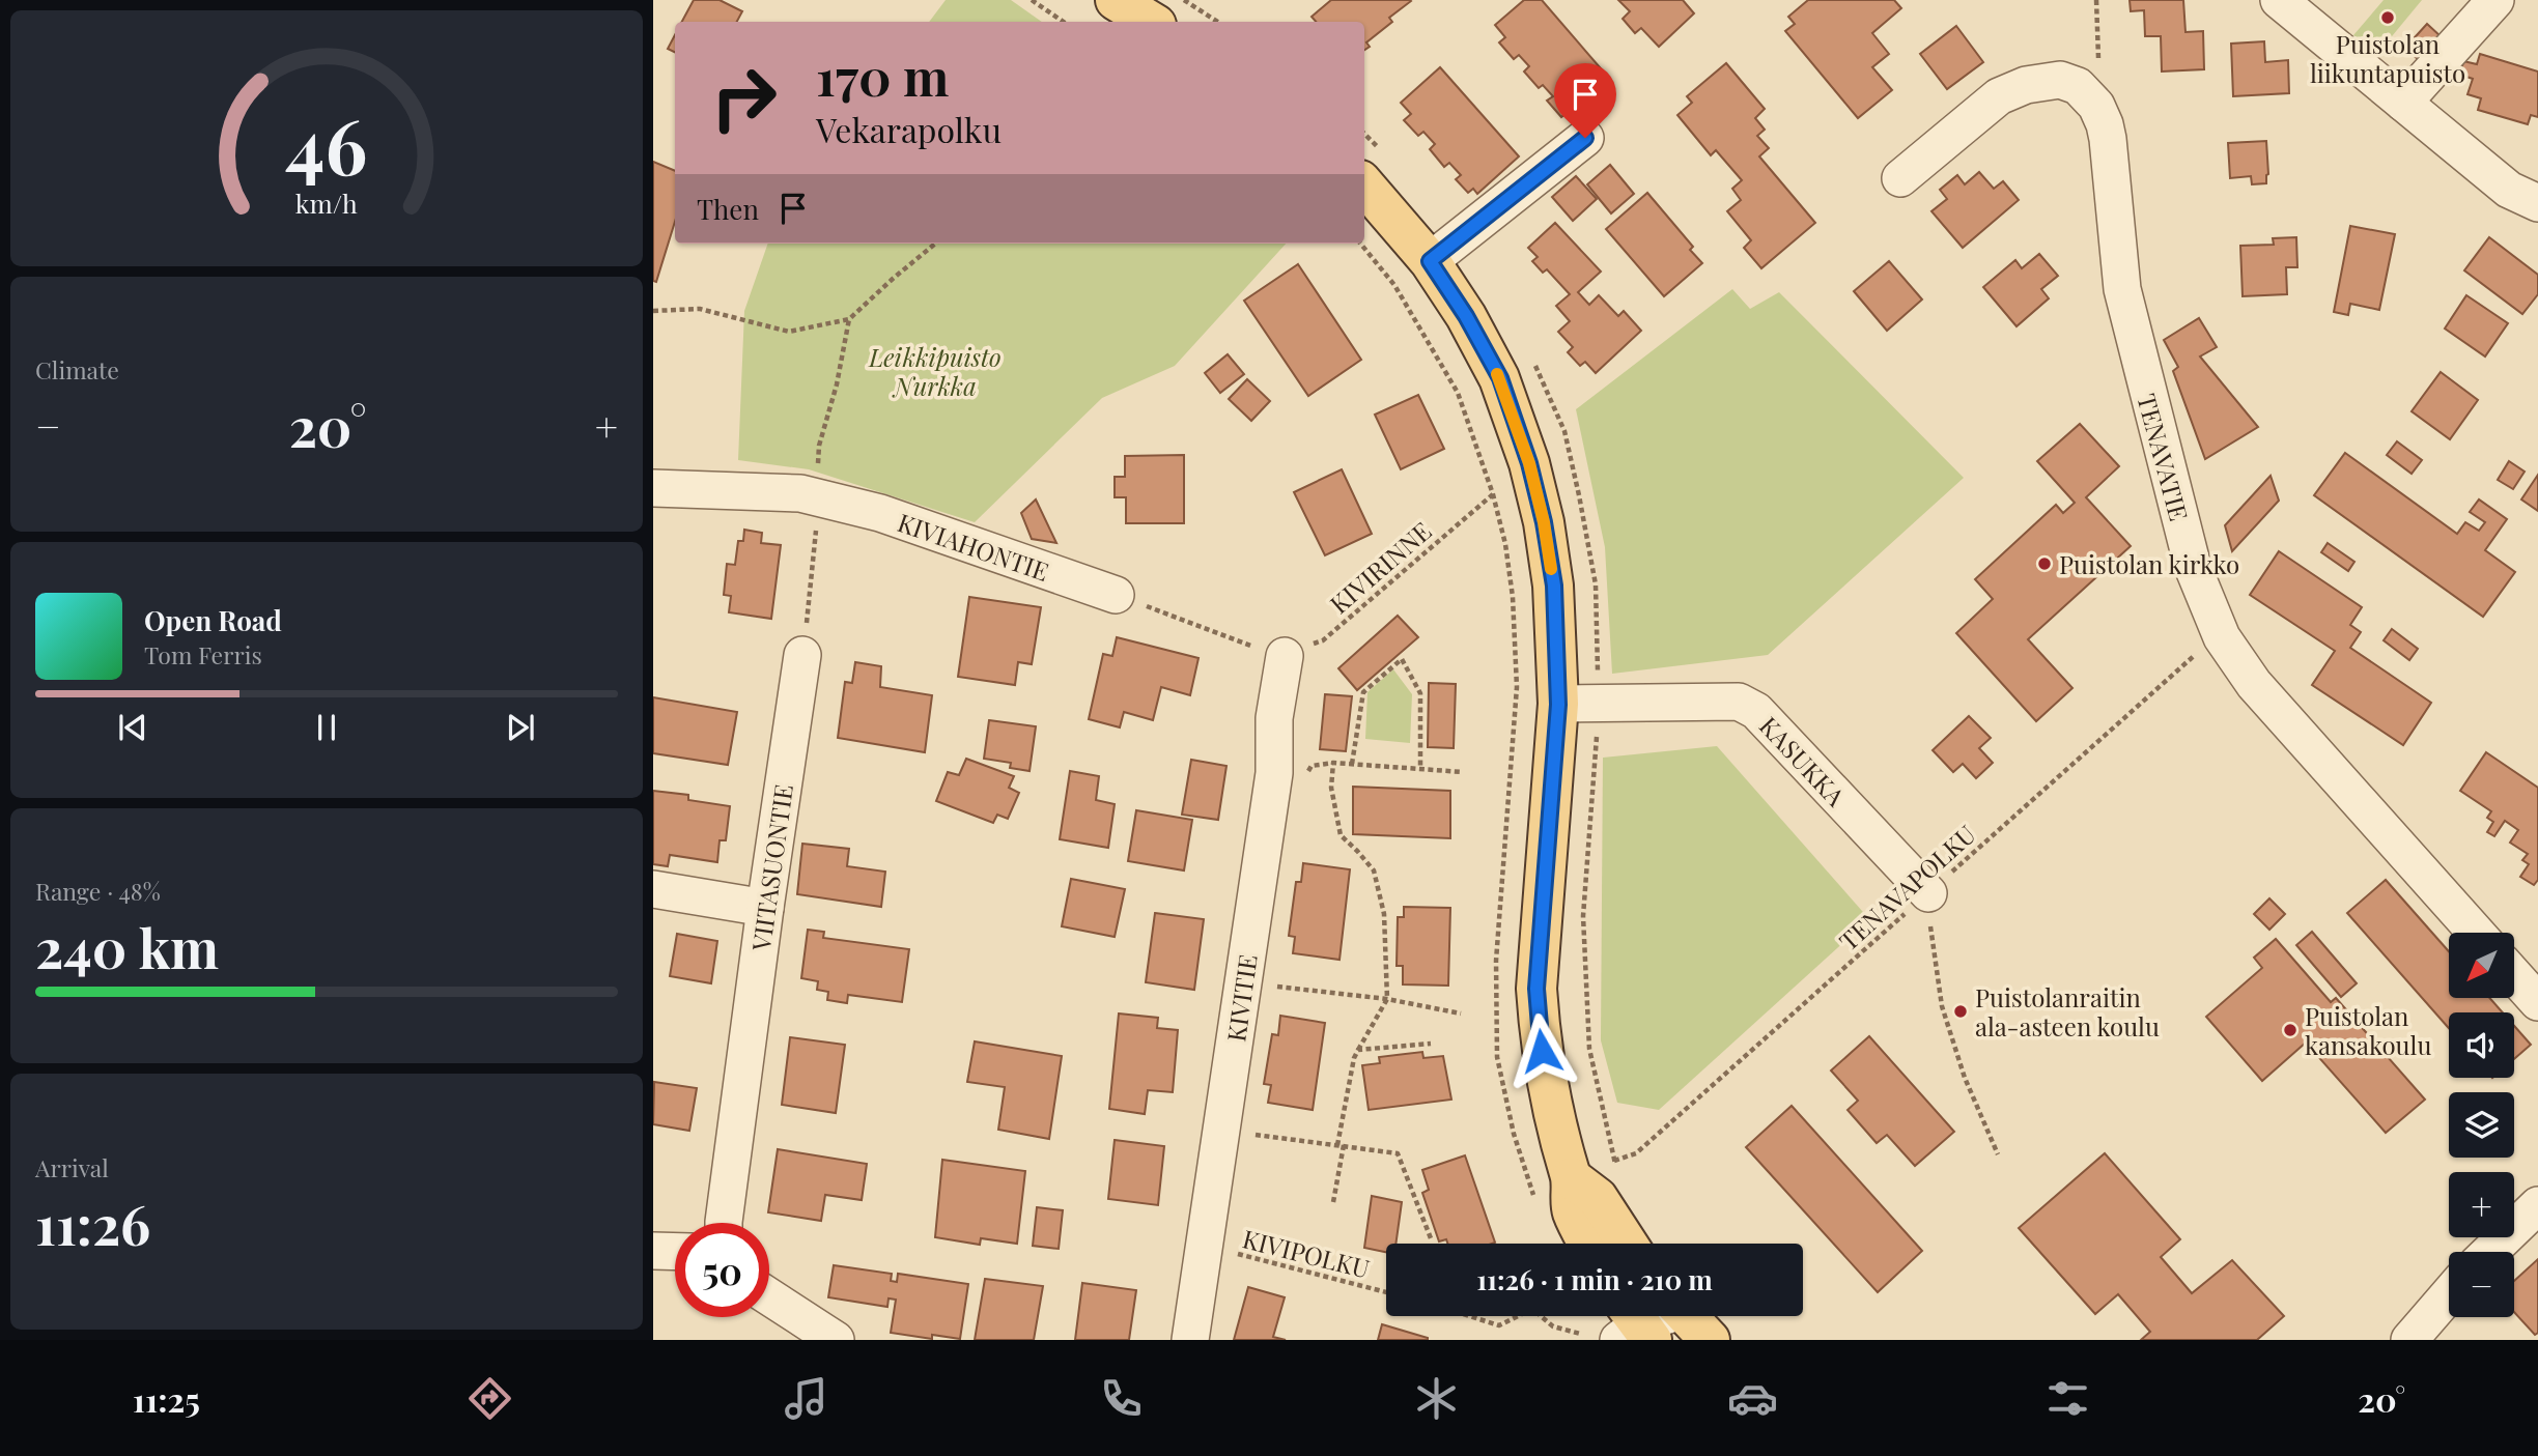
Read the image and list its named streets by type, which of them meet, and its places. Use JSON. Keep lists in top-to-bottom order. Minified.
{"streets":{"street":["TENAVATIE","KIVIAHONTIE","KASUKKA","VIITASUONTIE","KIVITIE"],"path":["KIVIRINNE","TENAVAPOLKU","KIVIPOLKU"]},"crossings":[["TENAVATIE","TENAVAPOLKU"],["KIVIRINNE","KIVITIE"],["KASUKKA","TENAVAPOLKU"],["KIVITIE","KIVIPOLKU"]],"parks":["Leikkipuisto Nurkka"],"places":["Puistolan liikuntapuisto","Puistolan kirkko","Puistolanraitin ala-asteen koulu","Puistolan kansakoulu"],"north":"bottom left","page":{"turn":["170 m","Vekarapolku"],"then":"Then","tile":["Climate",["Range · 48%","240 km"],["Arrival","11:26"]],"heat":["−","20°","+"],"song":["Open Road","Tom Ferris"],"map_buttons":["+","−"],"limit":"50","trip":"11:26 · 1 min · 210 m","tabs":["11:25","20°"],"gauge":["46","km/h"]}}
